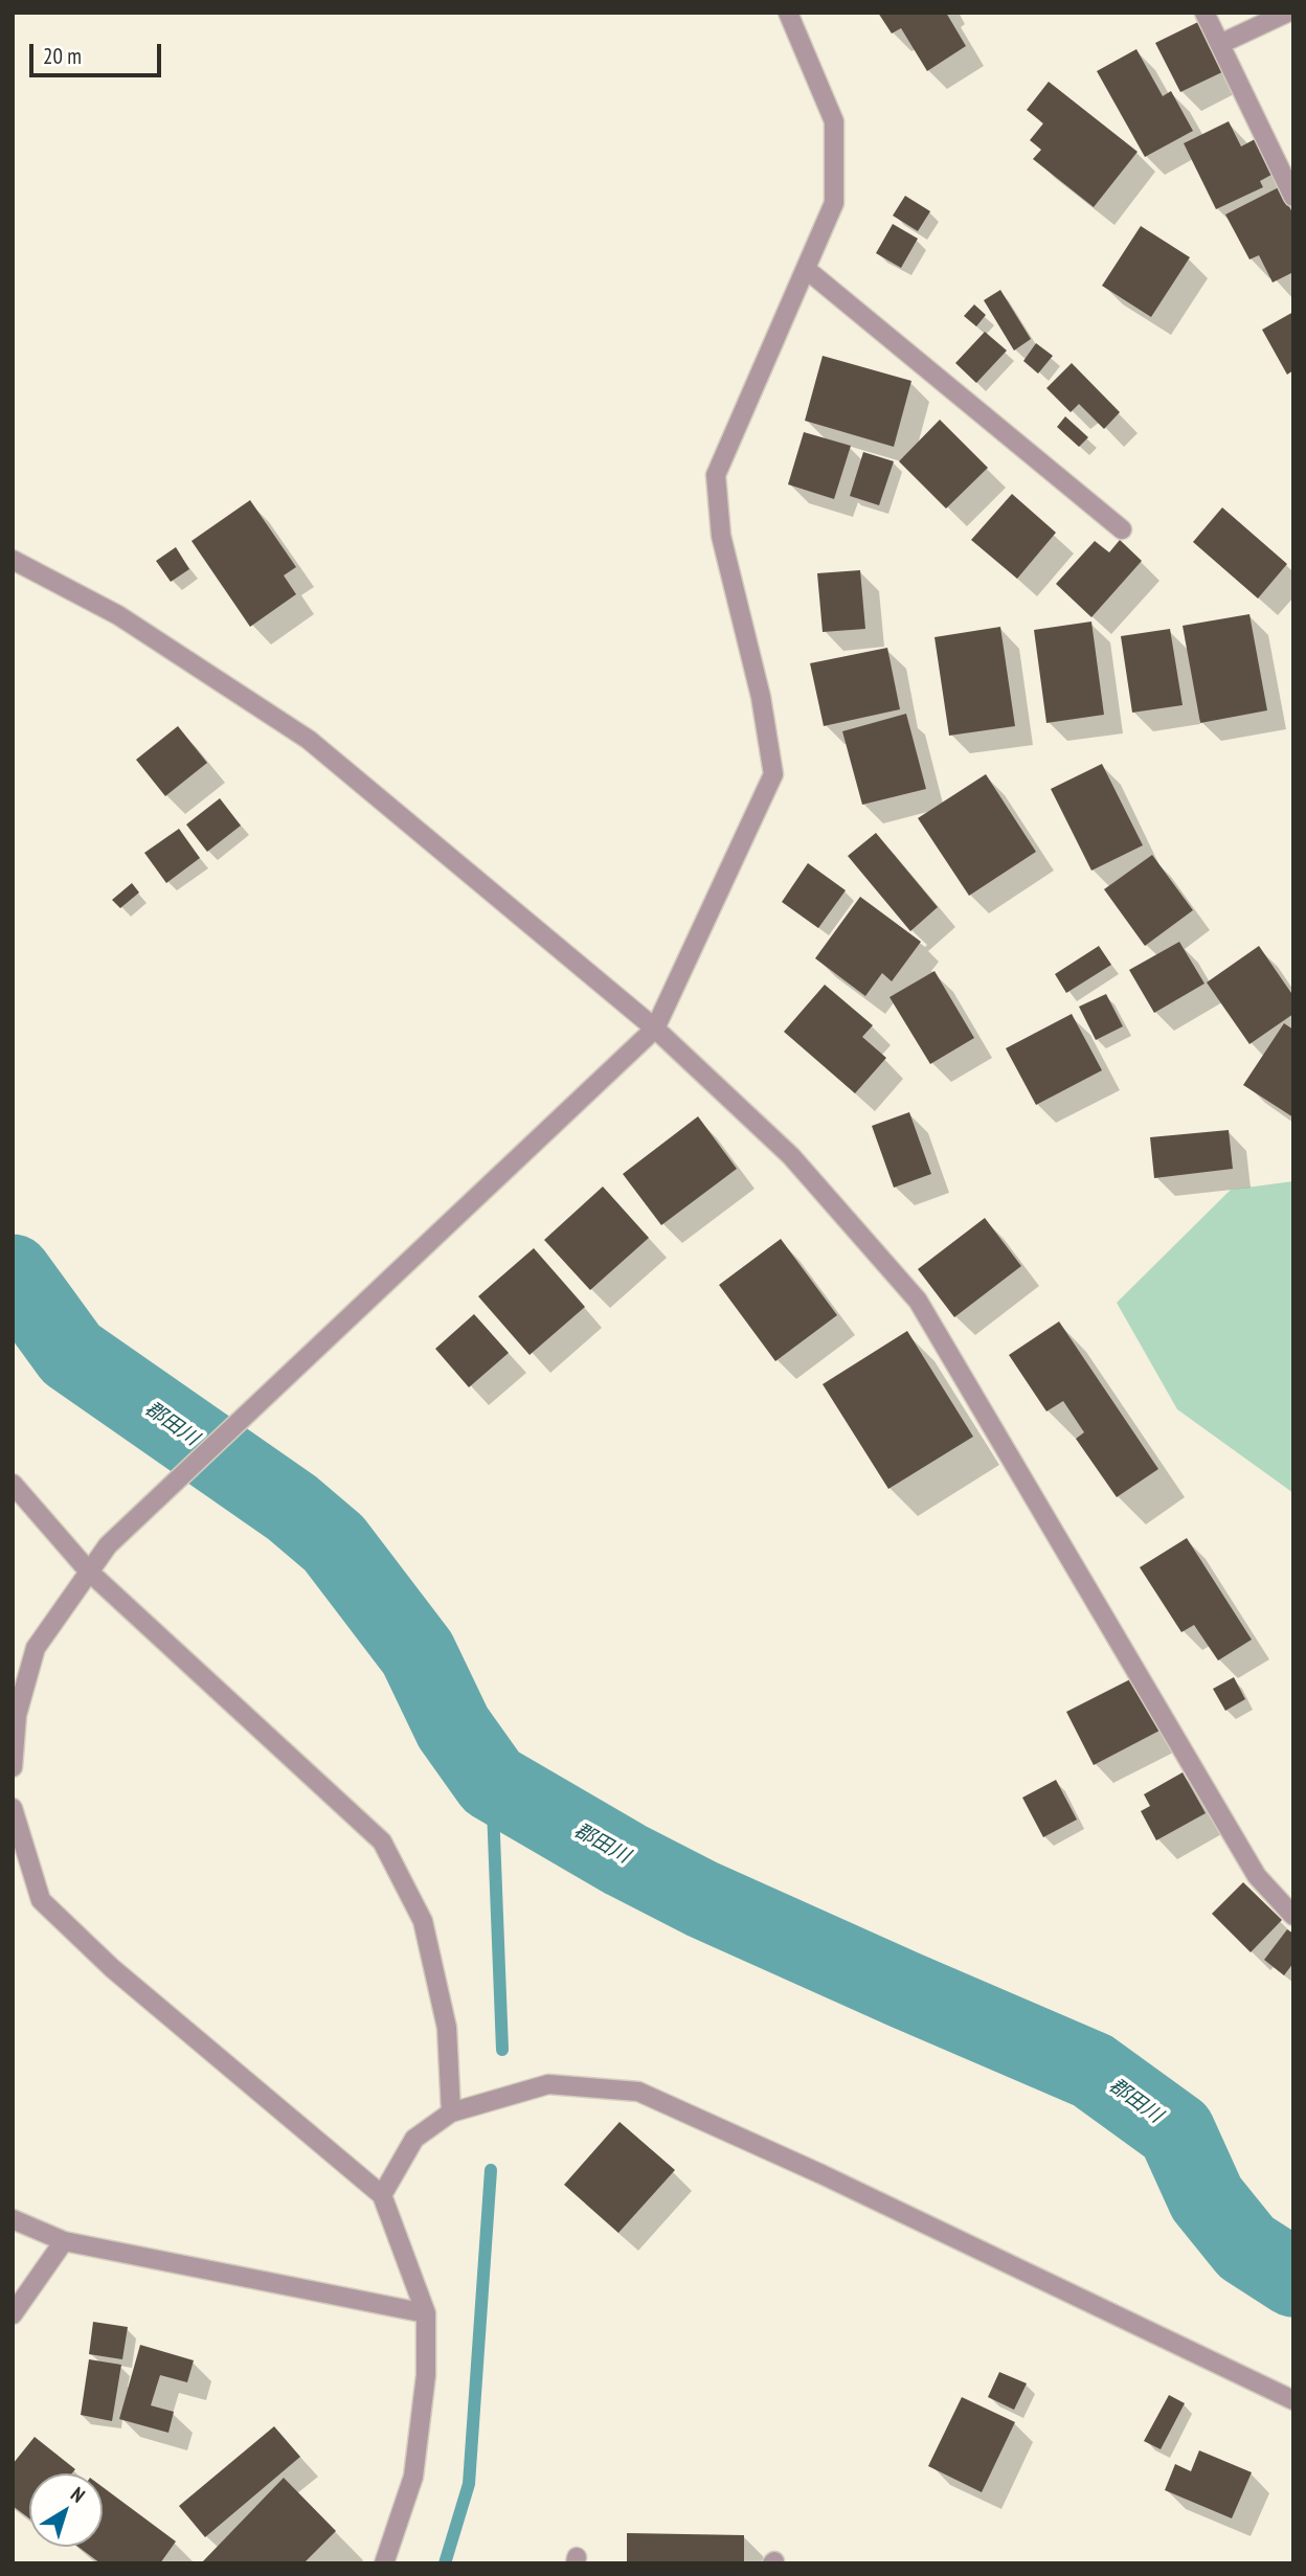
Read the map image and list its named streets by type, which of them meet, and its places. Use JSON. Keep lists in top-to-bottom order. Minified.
{"water":["郡田川"],"scale_bar":"20 m","north":"top right"}
